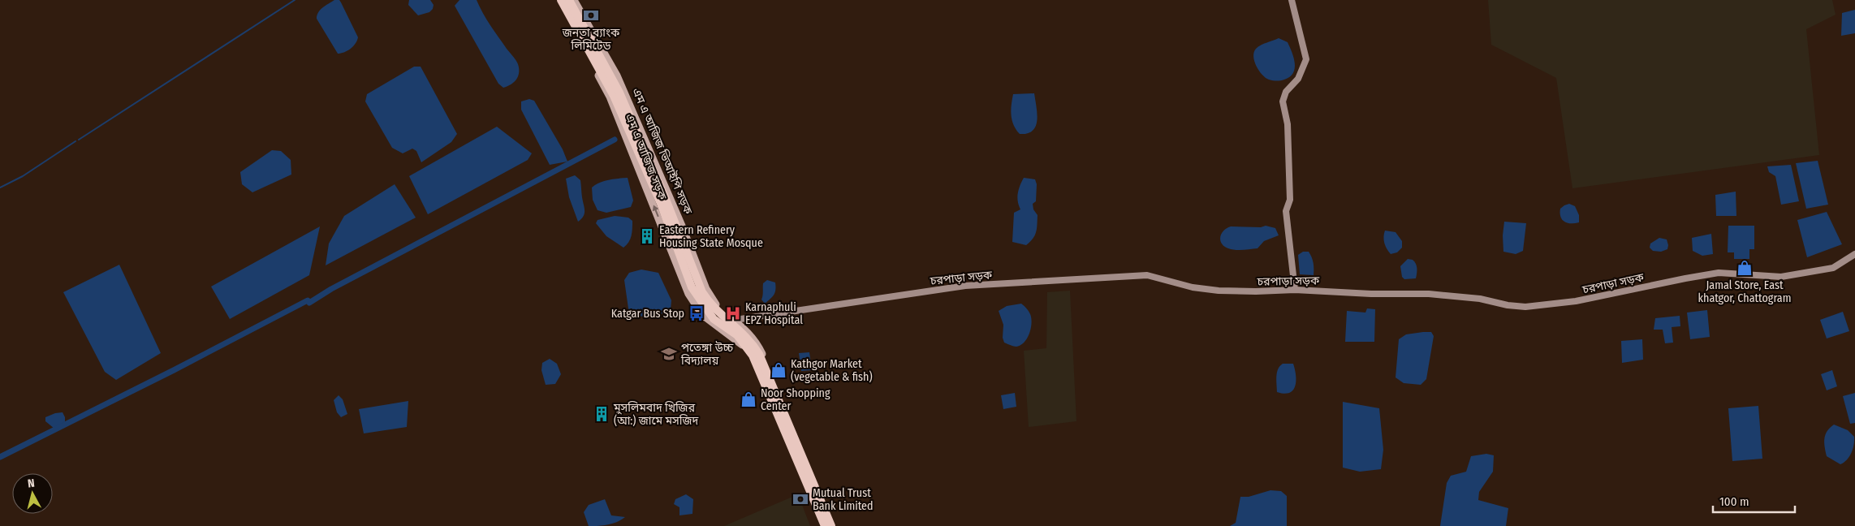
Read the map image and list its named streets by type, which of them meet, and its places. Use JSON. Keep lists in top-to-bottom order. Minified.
{"streets":{"main road":["এম এ আজিজ ভিআইপি সড়ক","এম এ আজিজ সড়ক"],"street":["চরপাড়া সড়ক"]},"crossings":[["এম এ আজিজ ভিআইপি সড়ক","চরপাড়া সড়ক"],["এম এ আজিজ সড়ক","চরপাড়া সড়ক"]],"one_way":["এম এ আজিজ সড়ক"],"places":{"bank":["জনতা ব্যাংক লিমিটেড","Mutual Trust Bank Limited"],"building":["Eastern Refinery Housing State Mosque","মুসলিমবাদ খিজির (আ:) জামে মসজিদ"],"shop":["Jamal Store, East khatgor, Chattogram","Kathgor Market (vegetable & fish)","Noor Shopping Center"],"bus stop":["Katgar Bus Stop"],"hospital":["Karnaphuli EPZ Hospital"],"school or university":["পতেঙ্গা উচ্চ বিদ্যালয়"]},"scale_bar":"100 m","north":"top"}
